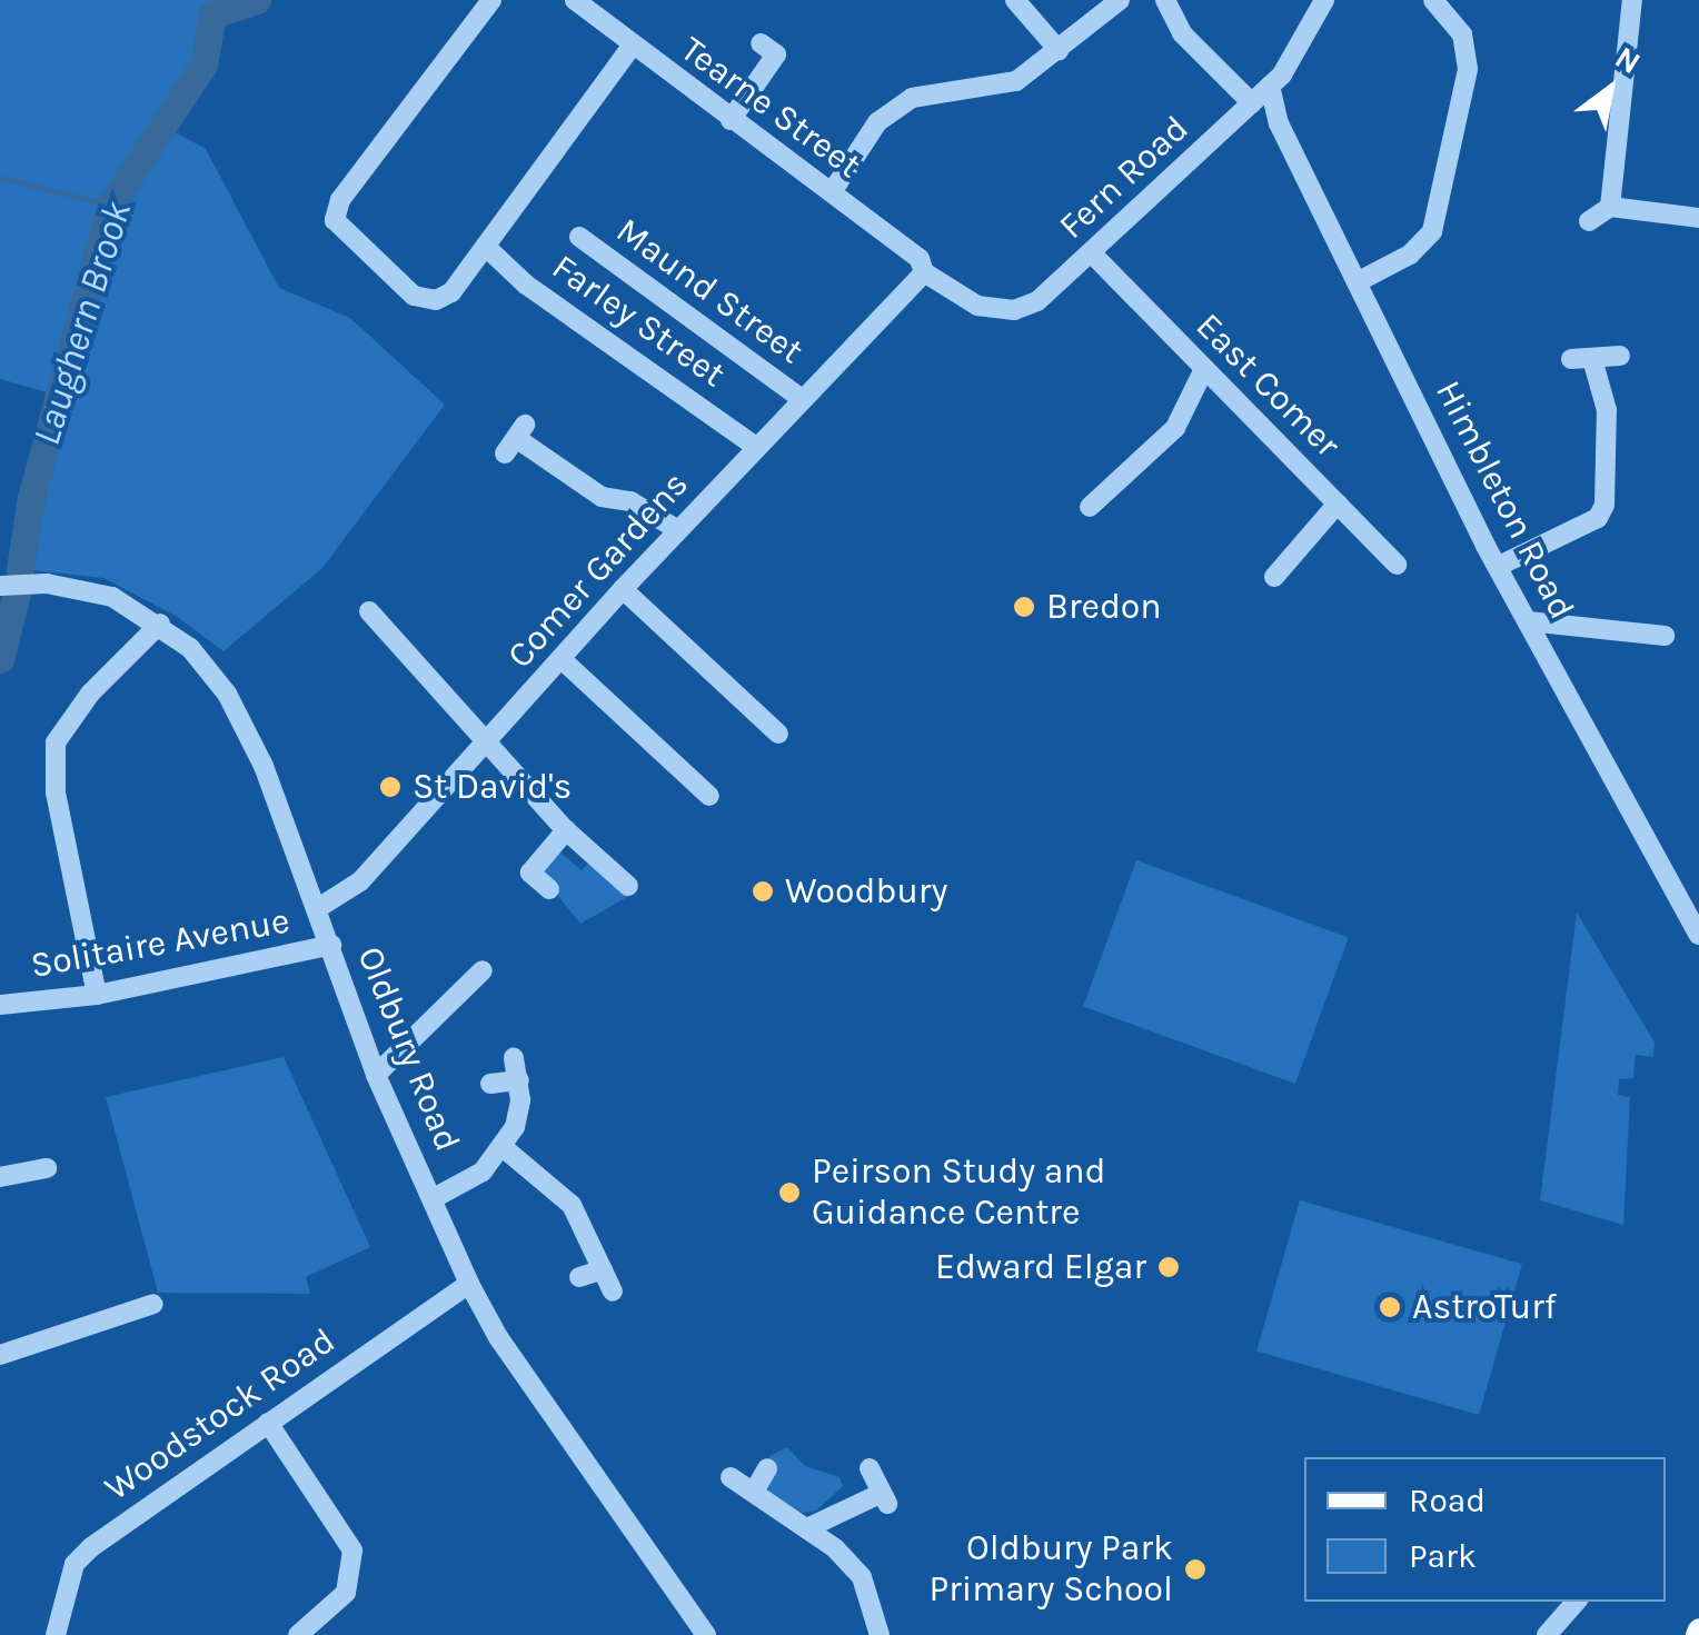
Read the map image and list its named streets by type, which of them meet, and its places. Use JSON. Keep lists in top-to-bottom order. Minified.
{"streets":{"street":["Tearne Street","Fern Road","Maund Street","Farley Street","East Comer","Himbleton Road","Comer Gardens","Solitaire Avenue","Oldbury Road","Woodstock Road"]},"crossings":[["Tearne Street","Fern Road"],["Tearne Street","Comer Gardens"],["Fern Road","East Comer"],["Fern Road","Himbleton Road"],["Fern Road","Comer Gardens"],["Maund Street","Comer Gardens"],["Farley Street","Comer Gardens"],["Comer Gardens","Oldbury Road"],["Solitaire Avenue","Oldbury Road"],["Oldbury Road","Woodstock Road"]],"water":["Laughern Brook"],"places":["Bredon","St David's","Woodbury","Peirson Study and Guidance Centre","Edward Elgar","AstroTurf","Oldbury Park Primary School"],"legend":["Road","Park"],"north":"top right"}
